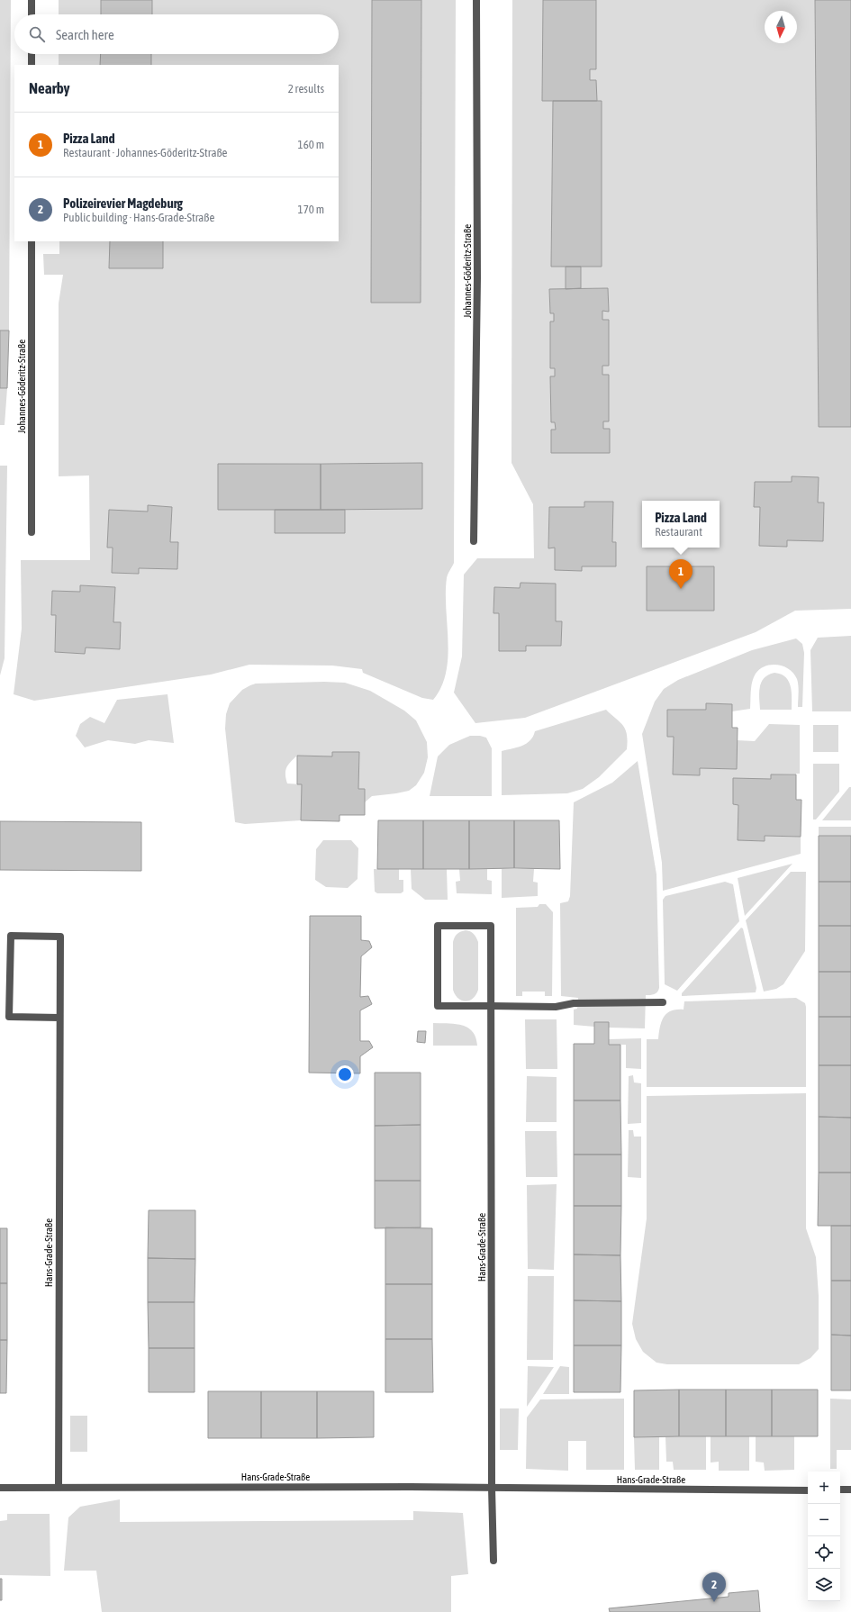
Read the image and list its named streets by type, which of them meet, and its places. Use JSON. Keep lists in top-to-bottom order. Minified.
{"streets":{"street":["Johannes-Göderitz-Straße","Hans-Grade-Straße"]},"north":"bottom","page":{"search":"Search here","heading":["Nearby","2 results"],"list":[{"mark":"1","name":"Pizza Land","note":"Restaurant · Johannes-Göderitz-Straße","value":"160 m"},{"mark":"2","name":"Polizeirevier Magdeburg","note":"Public building · Hans-Grade-Straße","value":"170 m"}],"popup":["Pizza Land","Restaurant"],"pins":["1","2"],"map_buttons":["+","−"]}}
